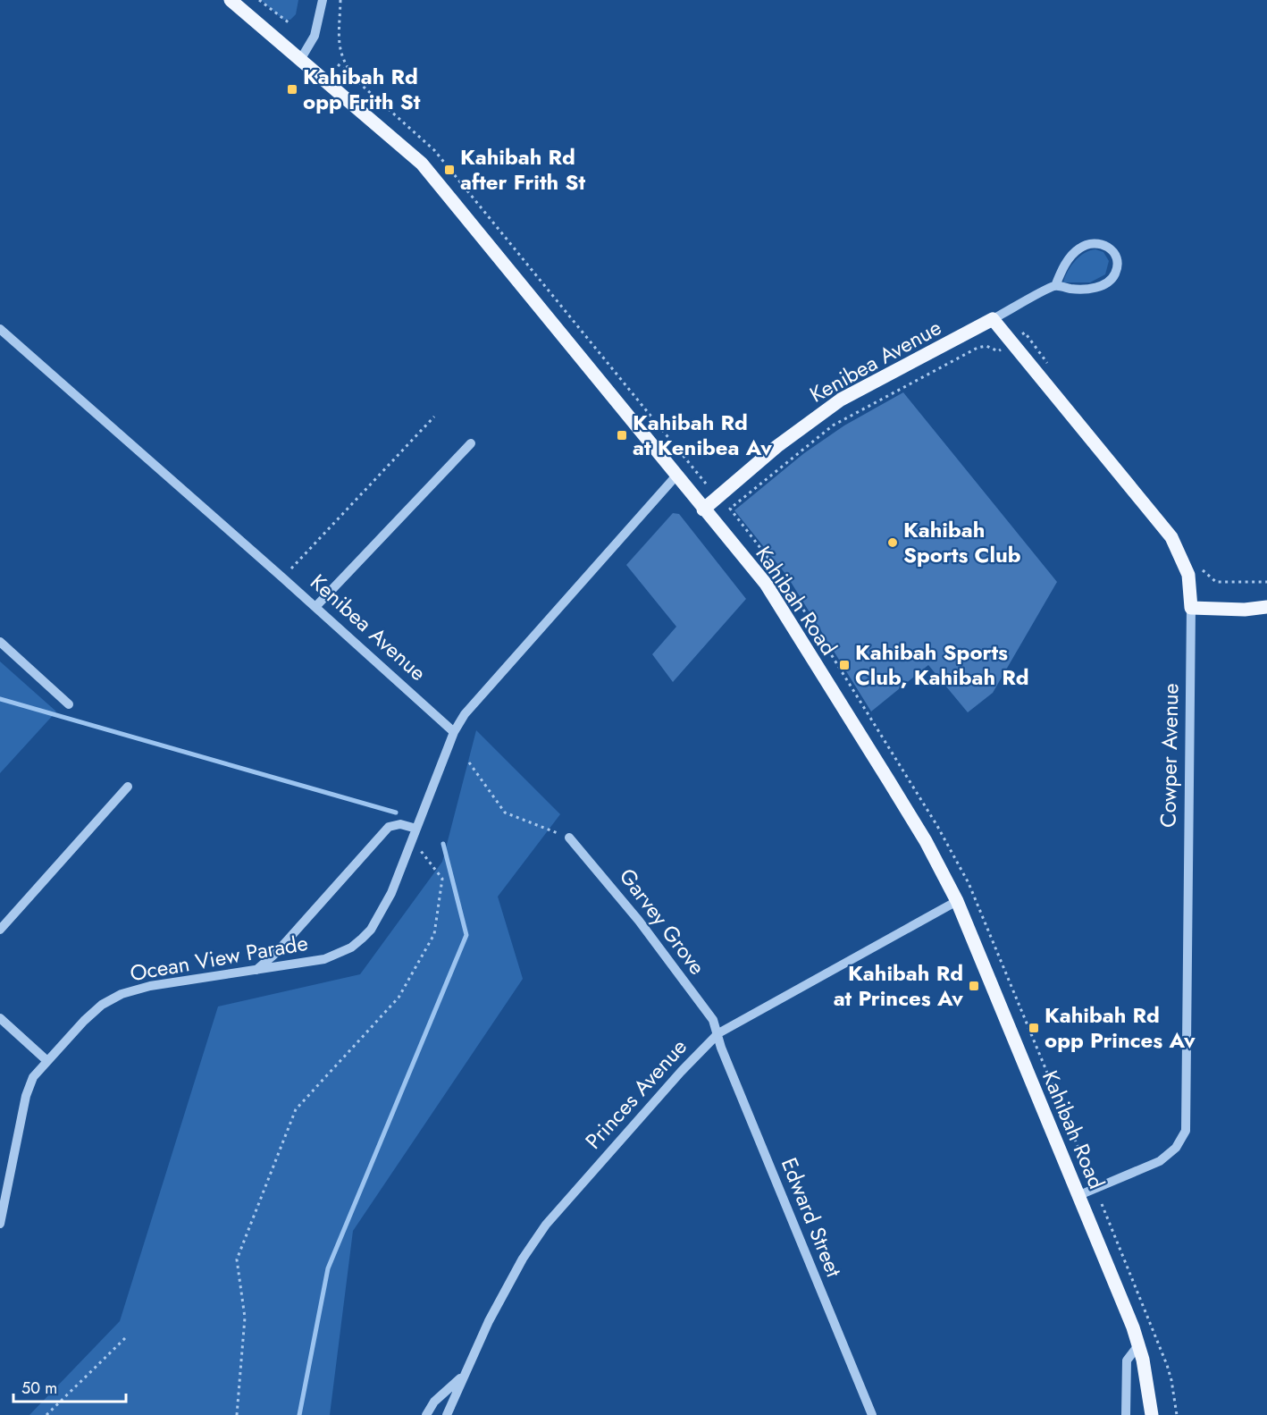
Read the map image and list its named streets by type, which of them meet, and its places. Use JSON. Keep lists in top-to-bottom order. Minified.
{"streets":{"main road":["Kenibea Avenue","Kahibah Road","Cowper Avenue"],"street":["Garvey Grove","Ocean View Parade","Princes Avenue","Edward Street"]},"crossings":[["Kenibea Avenue","Kahibah Road"],["Kenibea Avenue","Cowper Avenue"],["Kenibea Avenue","Ocean View Parade"],["Kahibah Road","Cowper Avenue"],["Kahibah Road","Princes Avenue"],["Garvey Grove","Princes Avenue"],["Garvey Grove","Edward Street"],["Princes Avenue","Edward Street"]],"places":{"transit":["Kahibah Rd opp Frith St","Kahibah Rd after Frith St","Kahibah Rd at Kenibea Av","Kahibah Sports Club, Kahibah Rd","Kahibah Rd at Princes Av","Kahibah Rd opp Princes Av"],"other":["Kahibah Sports Club"]},"scale_bar":"50 m"}
